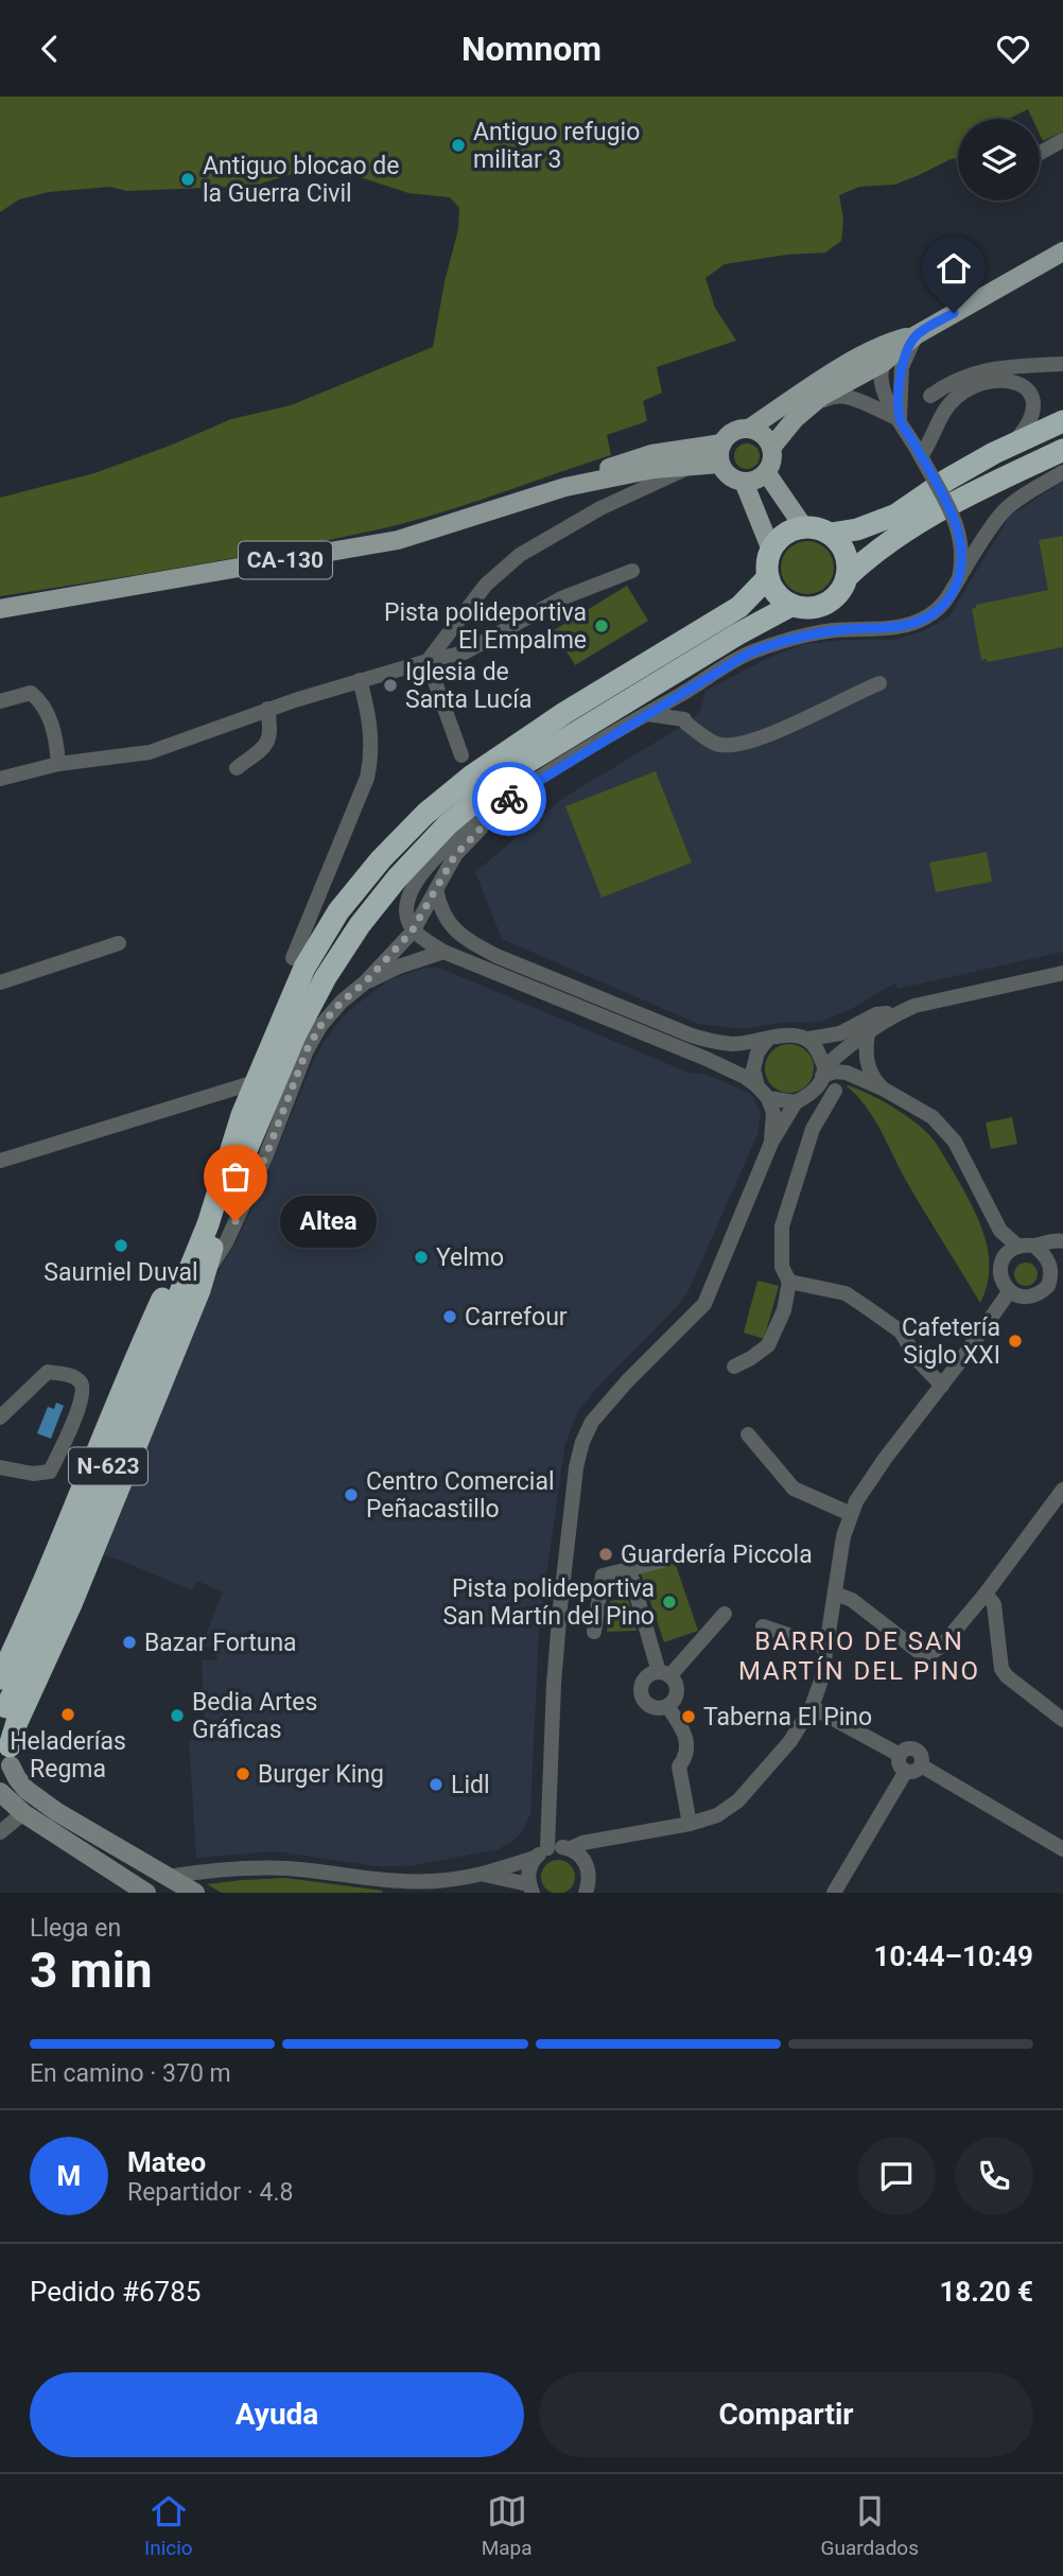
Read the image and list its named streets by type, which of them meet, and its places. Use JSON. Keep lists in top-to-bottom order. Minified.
{"streets":{"highway":["N-623"],"main road":["CA-130"]},"districts":["BARRIO DE SAN MARTÍN DEL PINO"],"places":["Antiguo refugio militar 3","Antiguo blocao de la Guerra Civil","Pista polideportiva El Empalme","Iglesia de Santa Lucía","Altea","Saurniel Duval","Yelmo","Carrefour","Cafetería Siglo XXI","Centro Comercial Peñacastillo","Guardería Piccola","Pista polideportiva San Martín del Pino","Bazar Fortuna","Heladerías Regma","Bedia Artes Gráficas","Taberna El Pino","Burger King","Lidl"],"page":{"header":"Nomnom","bubble":"Altea","heading":["3 min","Llega en","10:44–10:49"],"panel":["Mateo","Repartidor · 4.8","Pedido #6785","18.20 €"],"bar":"En camino · 370 m","round":"M","buttons":["Ayuda","Compartir"],"tabs":["Inicio","Mapa","Guardados"]}}
